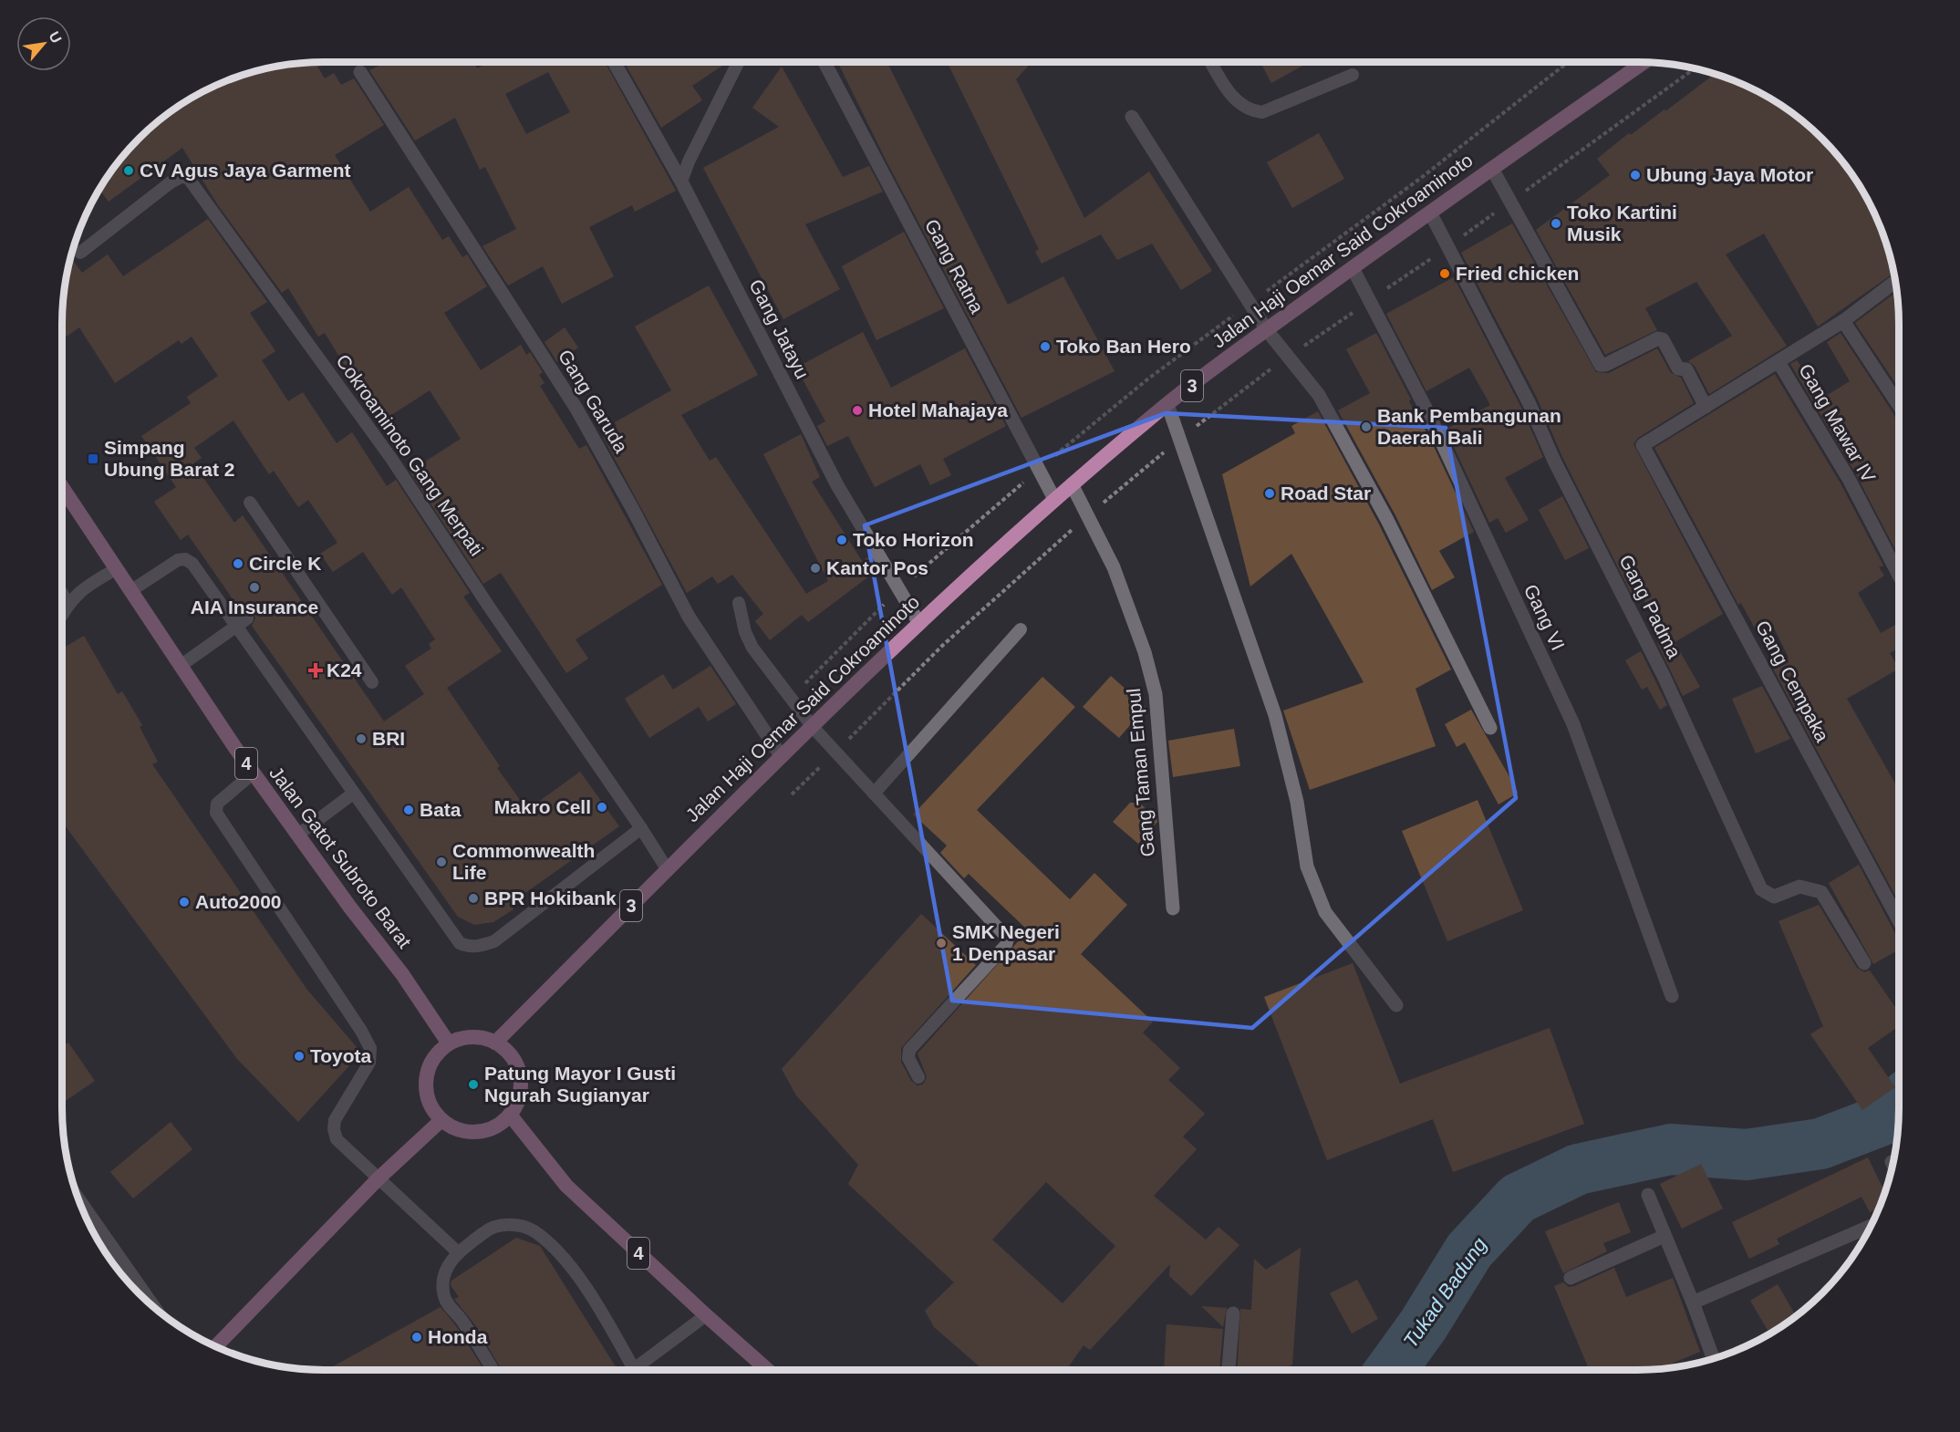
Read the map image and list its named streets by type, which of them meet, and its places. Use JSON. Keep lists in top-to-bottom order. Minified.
{"streets":{"highway":["Jalan Haji Oemar Said Cokroaminoto","3","4","Jalan Gatot Subroto Barat"],"street":["Gang Ratna","Gang Jatayu","Gang Garuda","Gang Mawar IV","Gang Padma","Gang VI","Gang Cempaka","Gang Taman Empul"],"lane":["Cokroaminoto Gang Merpati"]},"crossings":[["Jalan Haji Oemar Said Cokroaminoto","Gang Ratna"],["Jalan Haji Oemar Said Cokroaminoto","Gang Jatayu"],["Jalan Haji Oemar Said Cokroaminoto","Gang Garuda"],["Jalan Haji Oemar Said Cokroaminoto","Cokroaminoto Gang Merpati"],["Jalan Haji Oemar Said Cokroaminoto","Gang Padma"],["Jalan Haji Oemar Said Cokroaminoto","Gang VI"],["Jalan Haji Oemar Said Cokroaminoto","4"],["Jalan Haji Oemar Said Cokroaminoto","Gang Taman Empul"],["Jalan Haji Oemar Said Cokroaminoto","Jalan Gatot Subroto Barat"],["4","Jalan Gatot Subroto Barat"]],"water":["Tukad Badung"],"places":{"other":["CV Agus Jaya Garment","Ubung Jaya Motor","Toko Kartini Musik","Fried chicken","Toko Ban Hero","Hotel Mahajaya","Bank Pembangunan Daerah Bali","Road Star","Toko Horizon","Circle K","Kantor Pos","AIA Insurance","BRI","Makro Cell","Bata","Commonwealth Life","BPR Hokibank","Auto2000","SMK Negeri 1 Denpasar","Toyota","Patung Mayor I Gusti Ngurah Sugianyar","Honda"],"transit":["Simpang Ubung Barat 2"],"health":["K24"]},"north":"top right"}
